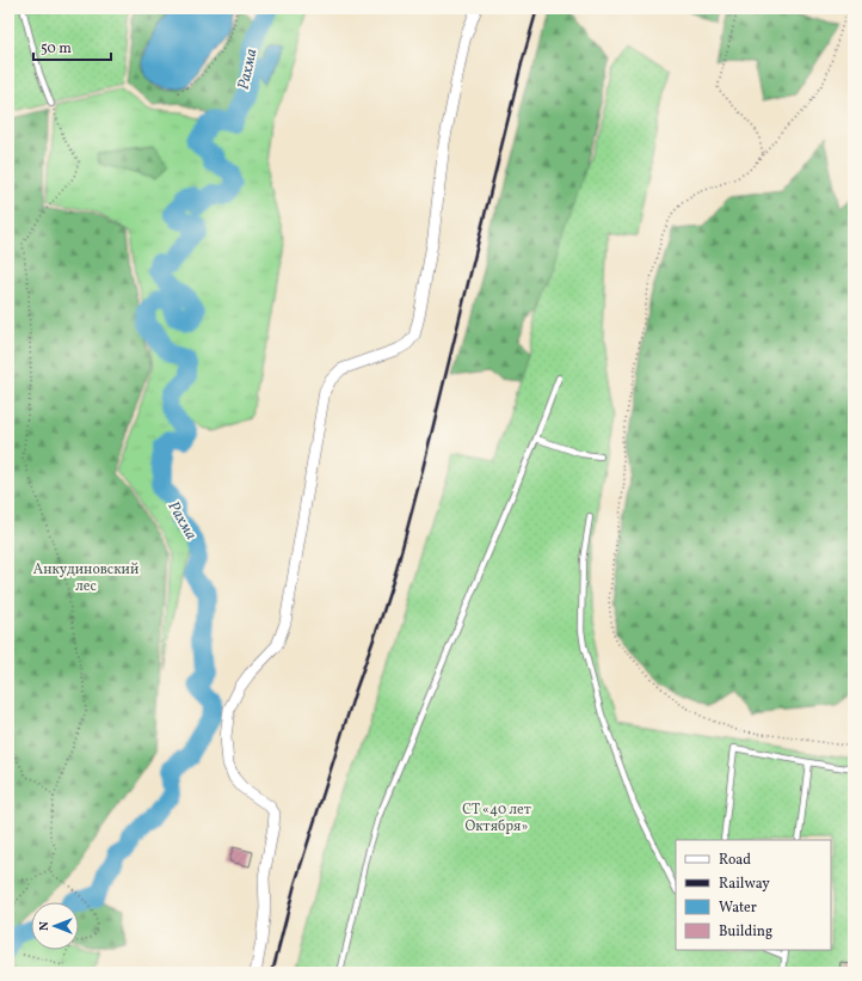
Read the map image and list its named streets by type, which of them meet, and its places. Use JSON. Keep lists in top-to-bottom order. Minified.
{"water":["Рахма"],"parks":["Анкудиновский лес","СТ «40 лет Октября»"],"legend":["Road","Railway","Water","Building"],"scale_bar":"50 m","north":"left"}
